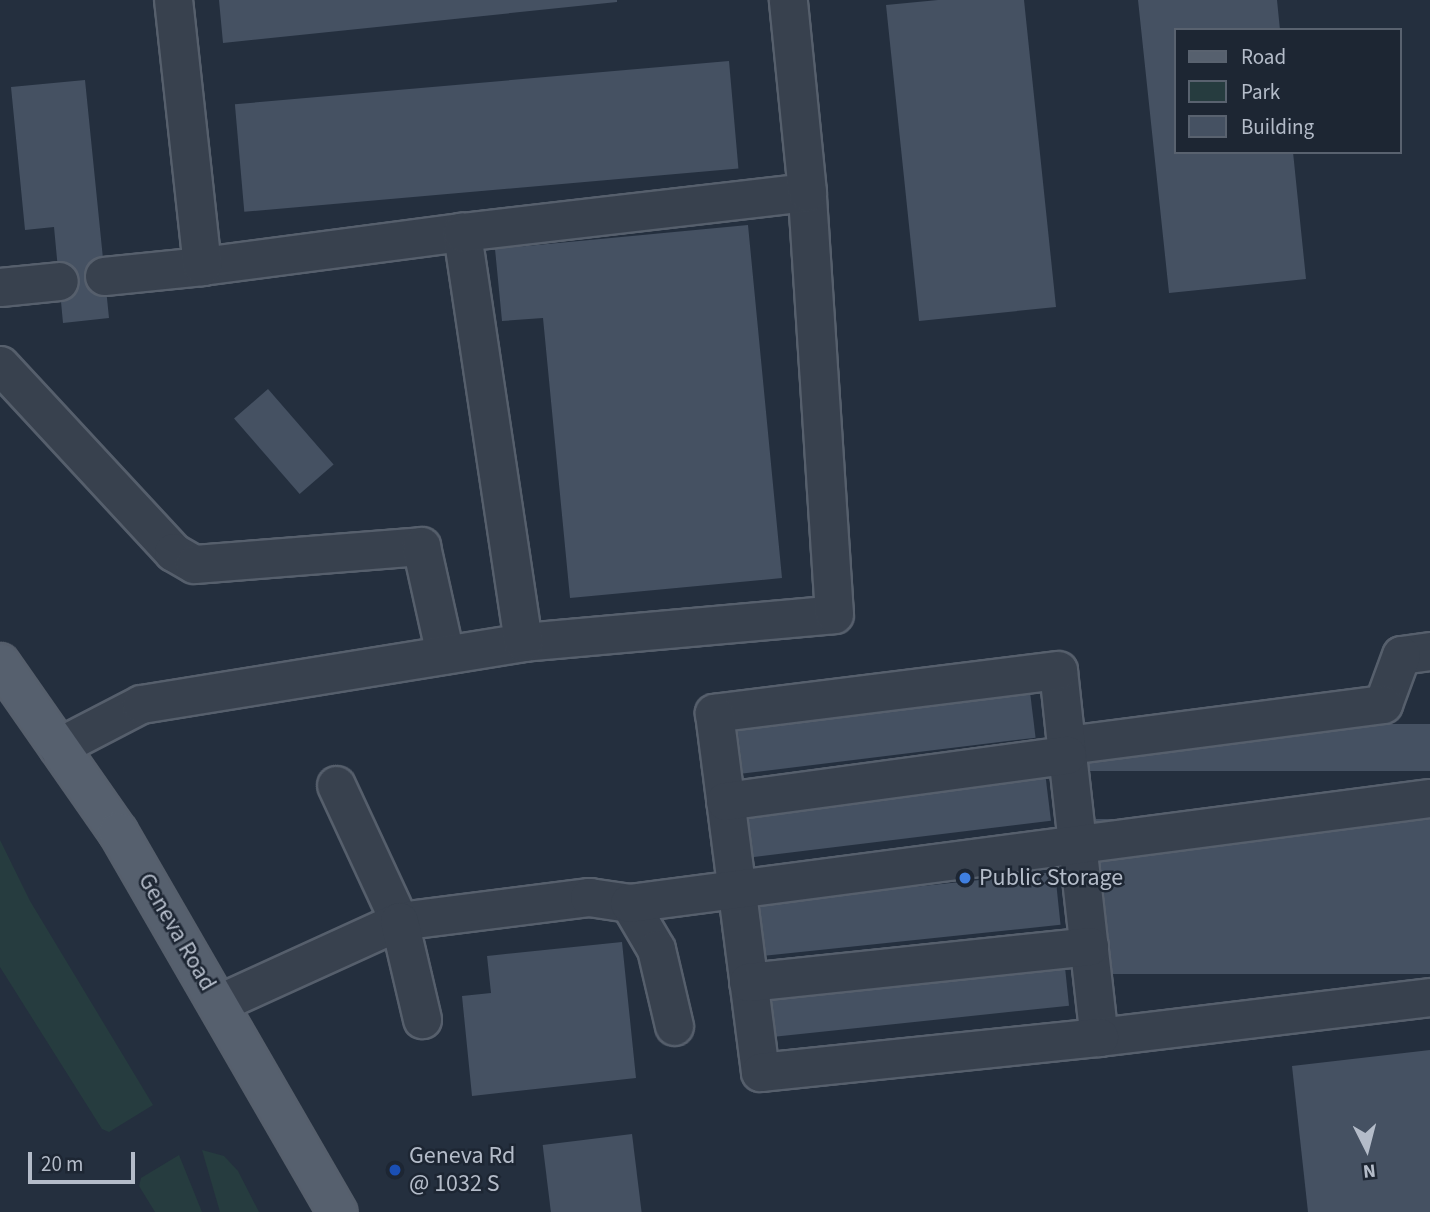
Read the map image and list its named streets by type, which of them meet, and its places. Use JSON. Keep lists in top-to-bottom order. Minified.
{"streets":{"main road":["Geneva Road"]},"places":["Public Storage","Geneva Rd @ 1032 S"],"legend":["Road","Park","Building"],"scale_bar":"20 m","north":"bottom"}
